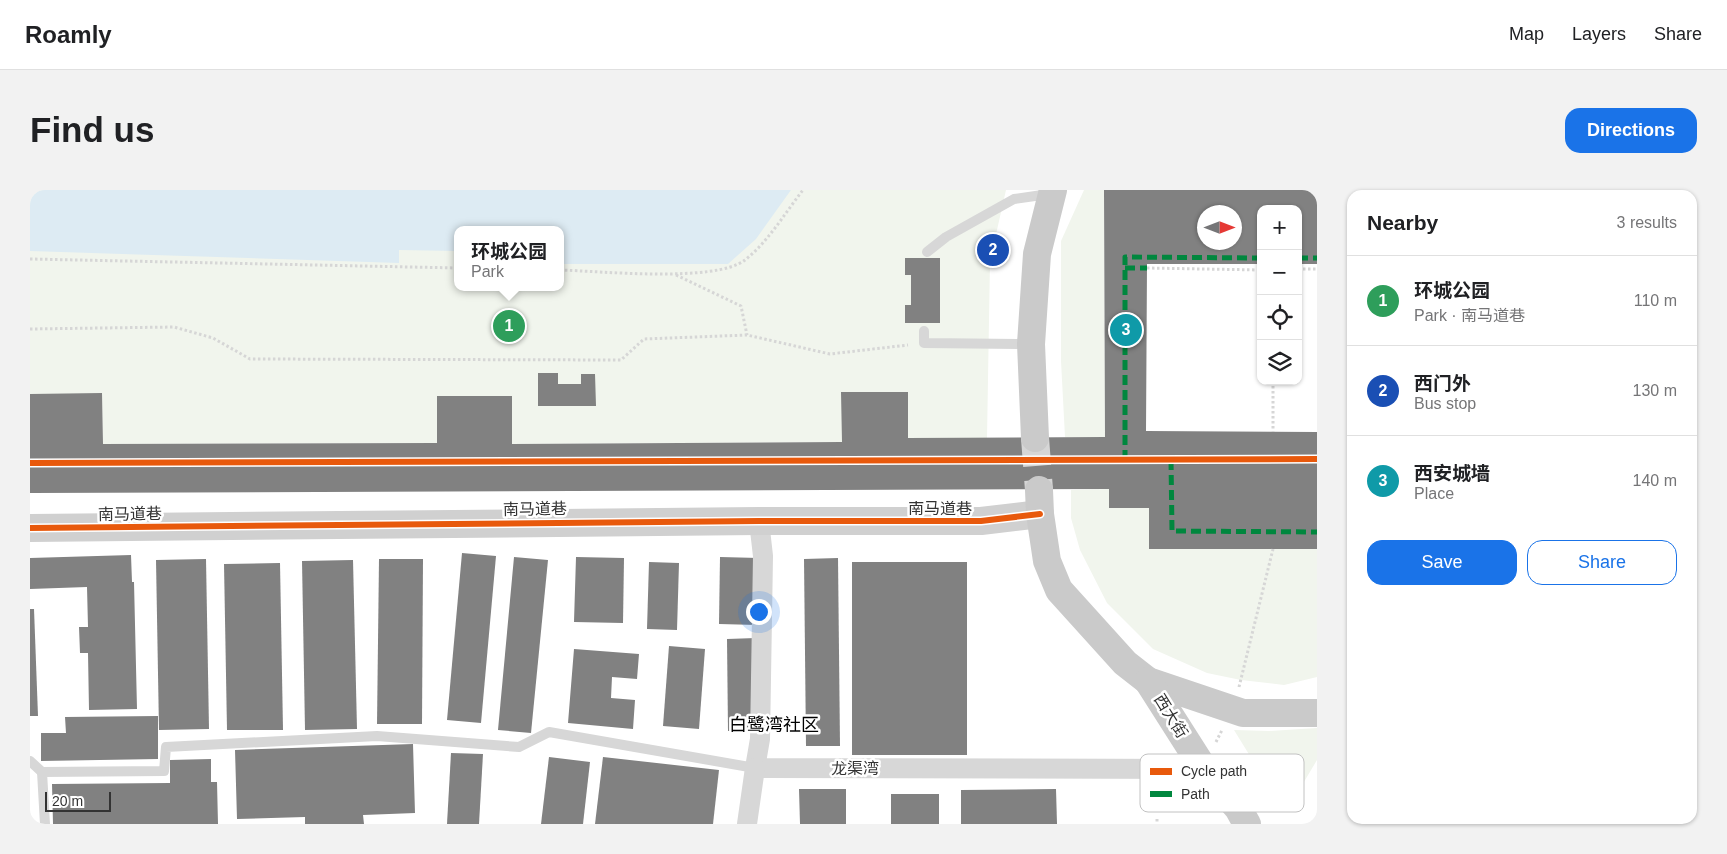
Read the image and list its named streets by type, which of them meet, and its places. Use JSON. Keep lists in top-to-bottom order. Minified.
{"streets":{"main road":["西大街"],"street":["南马道巷","龙渠湾"]},"districts":["白鹭湾社区"],"legend":["Cycle path","Path"],"scale_bar":"20 m","north":"right","page":{"header":"Roamly","nav":["Map","Layers","Share"],"buttons":["Directions",["Save","Share"]],"title":"Find us","heading":["Nearby","3 results"],"map_buttons":["+","−"],"popup":["环城公园","Park"],"pins":["2","1","3"],"list":[{"mark":"1","name":"环城公园","note":"Park · 南马道巷","value":"110 m"},{"mark":"2","name":"西门外","note":"Bus stop","value":"130 m"},{"mark":"3","name":"西安城墙","note":"Place","value":"140 m"}],"scale":"20 m"}}
